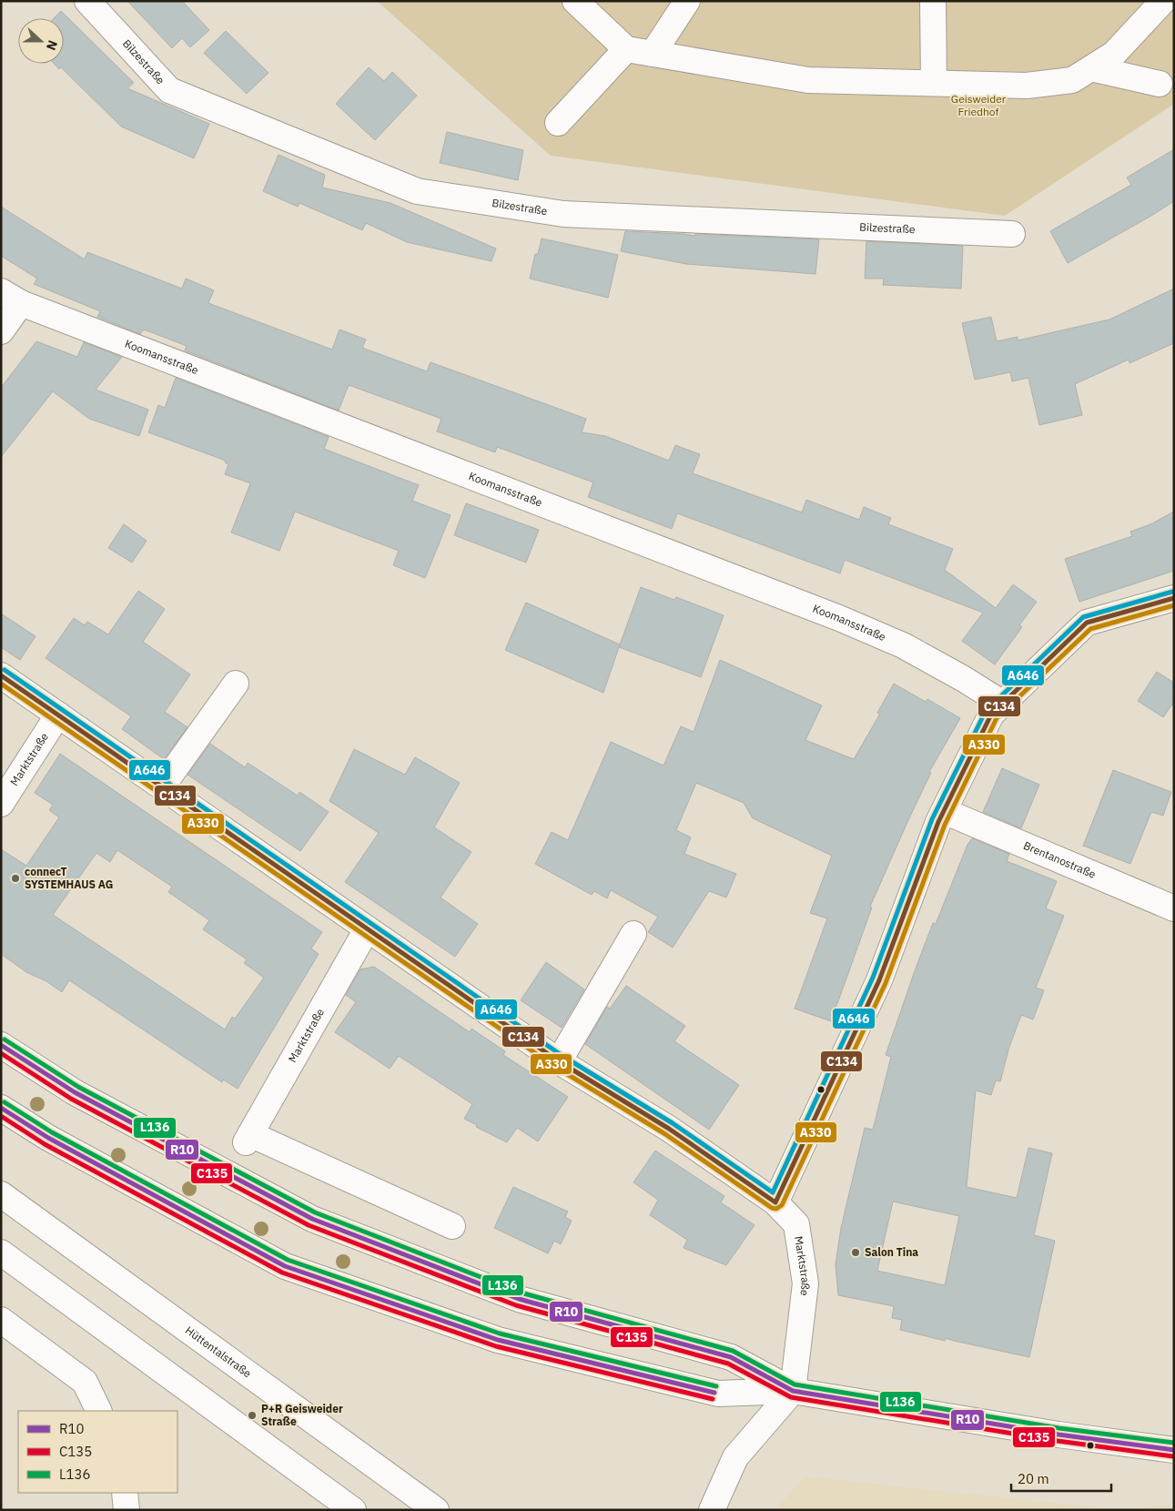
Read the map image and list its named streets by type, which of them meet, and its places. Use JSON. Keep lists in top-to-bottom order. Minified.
{"streets":{"main road":["Bilzestraße","Koomansstraße","Marktstraße","Brentanostraße","Hüttentalstraße"]},"parks":["Geisweider Friedhof"],"places":["connecT SYSTEMHAUS AG","Salon Tina","P+R Geisweider Straße"],"lines":["transit line A646","transit line C134","transit line A330","transit line L136","transit line R10","transit line C135"],"legend":["R10","C135","L136"],"scale_bar":"20 m","north":"right"}
